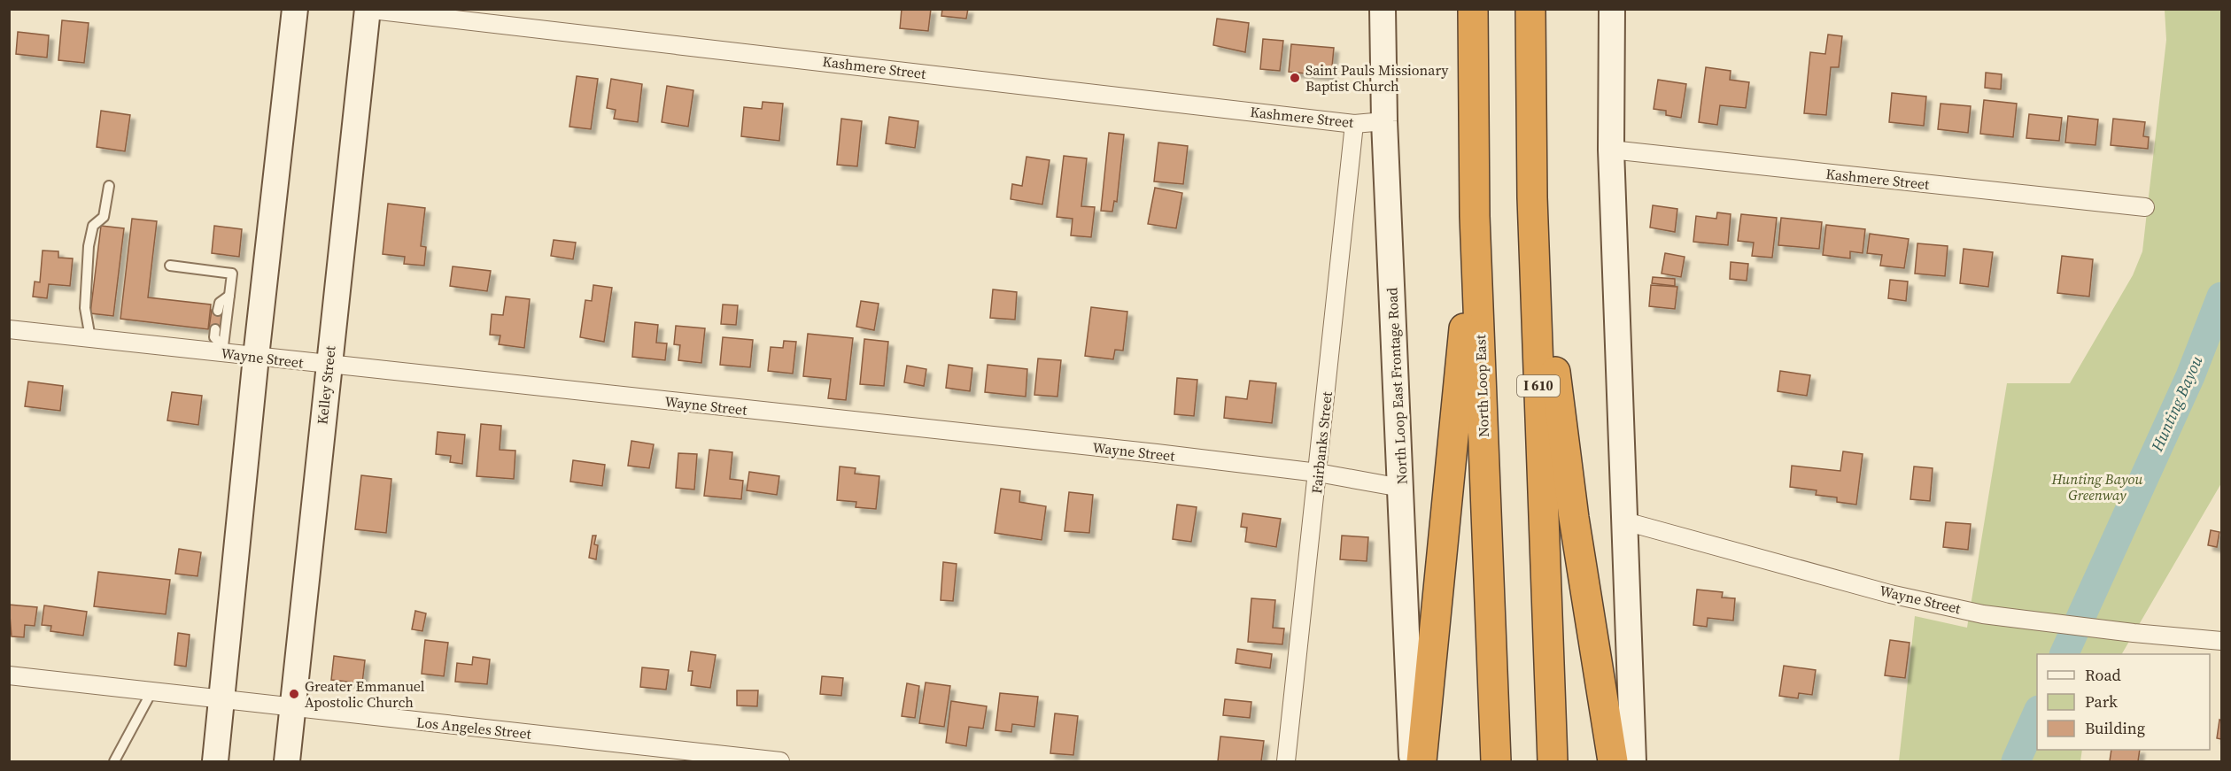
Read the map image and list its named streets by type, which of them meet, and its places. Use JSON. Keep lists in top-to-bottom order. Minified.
{"streets":{"highway":["North Loop East","I 610"],"main road":["Kelley Street","North Loop East Frontage Road"],"street":["Kashmere Street","Wayne Street","Fairbanks Street","Los Angeles Street"]},"crossings":[["Kashmere Street","Kelley Street"],["Kashmere Street","North Loop East Frontage Road"],["Kashmere Street","Fairbanks Street"],["Wayne Street","Kelley Street"],["Wayne Street","North Loop East Frontage Road"],["Wayne Street","Fairbanks Street"],["Kelley Street","Los Angeles Street"]],"water":["Hunting Bayou"],"parks":["Hunting Bayou Greenway"],"places":["Saint Pauls Missionary Baptist Church","Greater Emmanuel Apostolic Church"],"legend":["Road","Park","Building"]}
